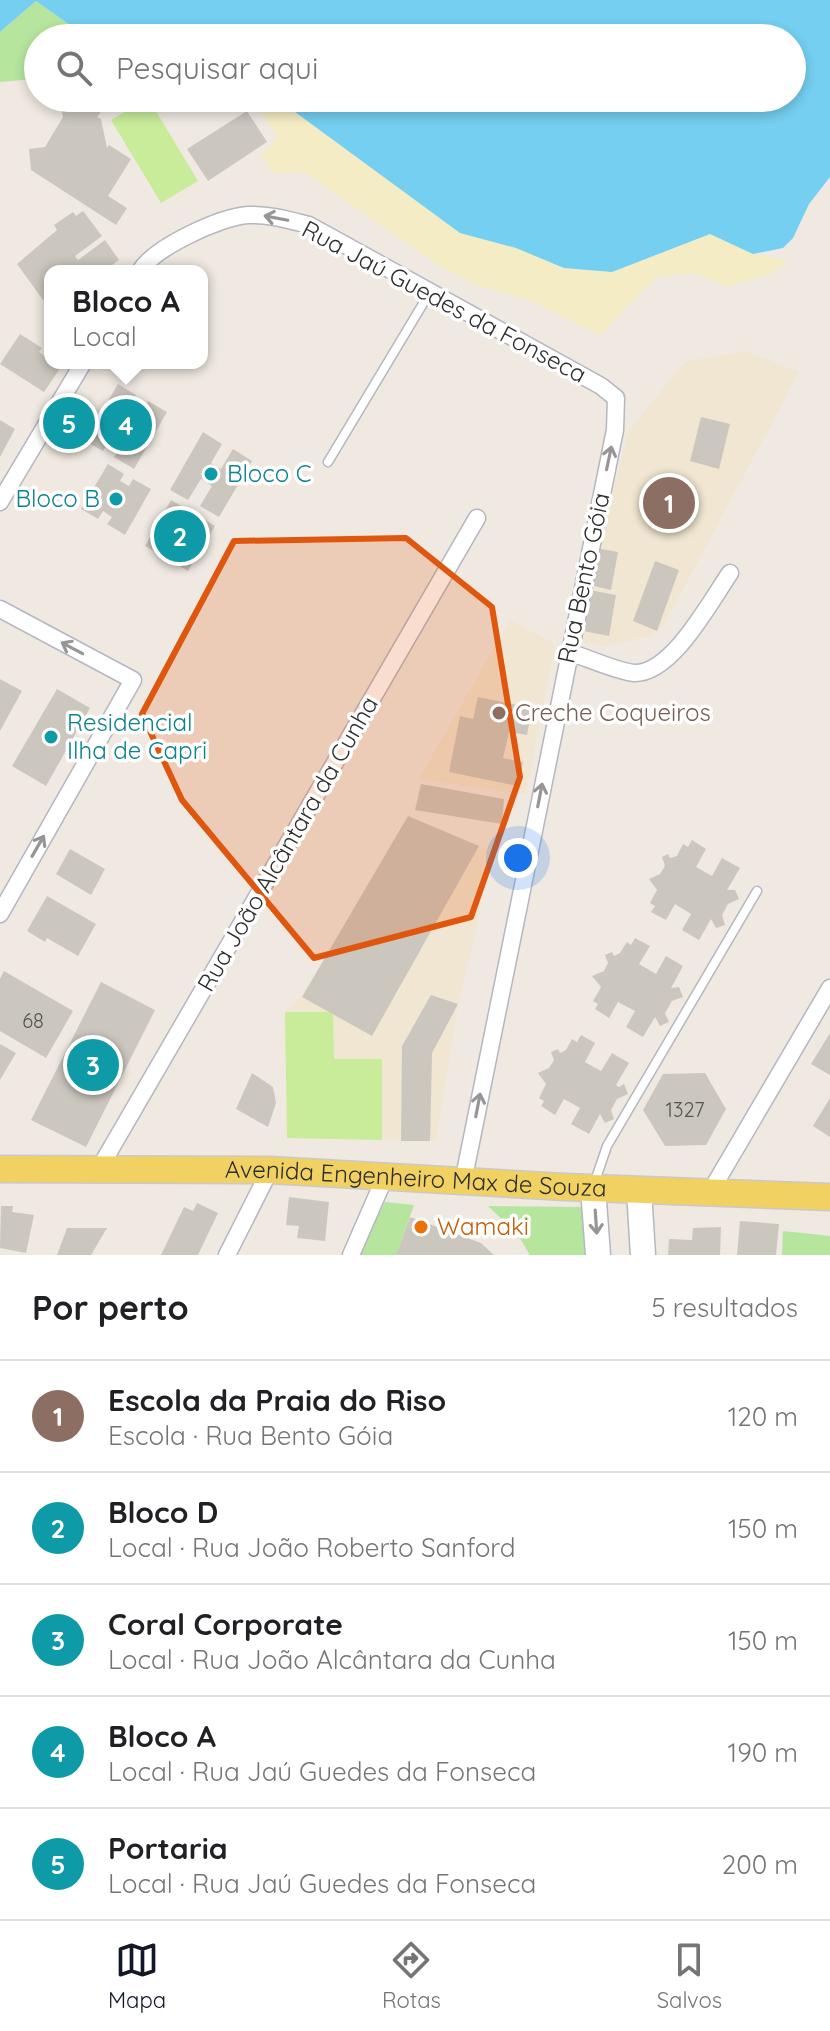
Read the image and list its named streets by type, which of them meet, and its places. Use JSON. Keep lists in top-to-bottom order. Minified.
{"streets":{"main road":["Avenida Engenheiro Max de Souza"],"street":["Rua Jaú Guedes da Fonseca","Rua Bento Góia","Rua João Alcântara da Cunha"]},"crossings":[["Rua Jaú Guedes da Fonseca","Rua Bento Góia"],["Rua Bento Góia","Avenida Engenheiro Max de Souza"],["Rua João Alcântara da Cunha","Avenida Engenheiro Max de Souza"]],"one_way":["Rua Jaú Guedes da Fonseca","Rua Bento Góia"],"places":["Bloco C","Bloco B","Creche Coqueiros","Residencial Ilha de Capri","Wamaki"],"house_numbers":["68","1327"],"page":{"search":"Pesquisar aqui","popup":["Bloco A","Local"],"pins":["5","4","1","2","3"],"heading":["Por perto","5 resultados"],"list":[{"mark":"1","name":"Escola da Praia do Riso","note":"Escola · Rua Bento Góia","value":"120 m"},{"mark":"2","name":"Bloco D","note":"Local · Rua João Roberto Sanford","value":"150 m"},{"mark":"3","name":"Coral Corporate","note":"Local · Rua João Alcântara da Cunha","value":"150 m"},{"mark":"4","name":"Bloco A","note":"Local · Rua Jaú Guedes da Fonseca","value":"190 m"},{"mark":"5","name":"Portaria","note":"Local · Rua Jaú Guedes da Fonseca","value":"200 m"}],"nav":["Mapa","Rotas","Salvos"]}}
